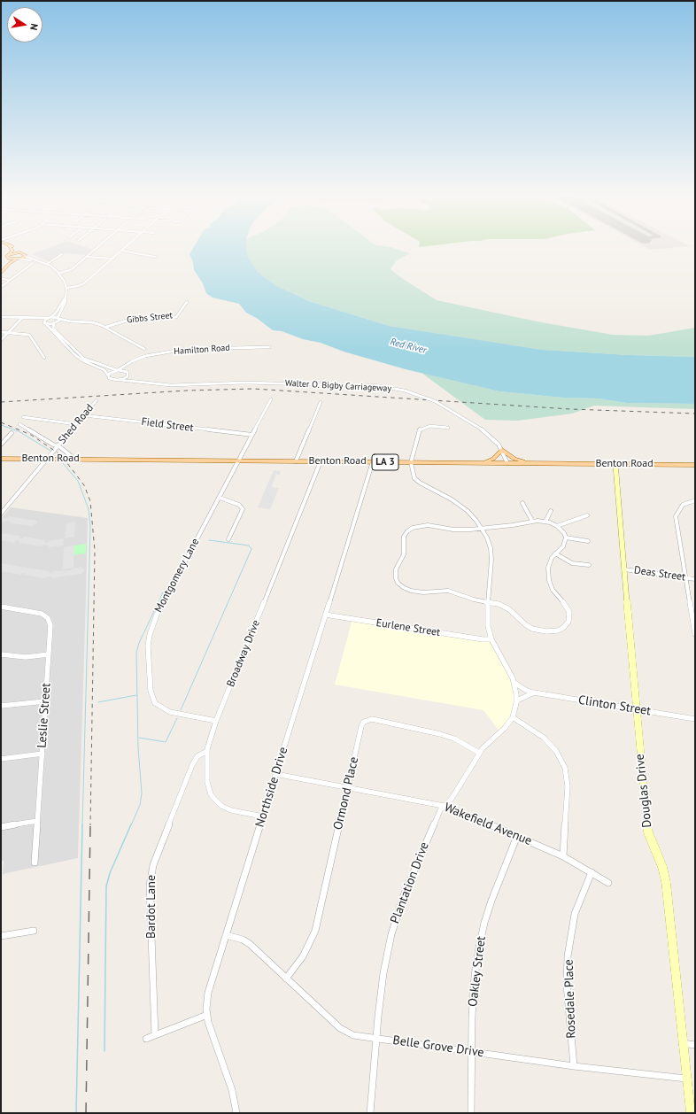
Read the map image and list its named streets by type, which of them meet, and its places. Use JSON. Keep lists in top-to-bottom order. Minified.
{"streets":{"main road":["Benton Road","LA 3"],"street":["Gibbs Street","Hamilton Road","Walter O. Bigby Carriageway","Shed Road","Field Street","Deas Street","Montgomery Lane","Eurlene Street","Broadway Drive","Clinton Street","Leslie Street","Northside Drive","Douglas Drive","Ormond Place","Wakefield Avenue","Plantation Drive","Bardot Lane","Oakley Street","Rosedale Place","Belle Grove Drive"]},"crossings":[["Hamilton Road","Walter O. Bigby Carriageway"],["Walter O. Bigby Carriageway","Benton Road"],["Shed Road","Field Street"],["Shed Road","Benton Road"],["Field Street","Montgomery Lane"],["Benton Road","Montgomery Lane"],["Benton Road","Broadway Drive"],["Benton Road","Northside Drive"],["Benton Road","Douglas Drive"],["Deas Street","Douglas Drive"],["Montgomery Lane","Broadway Drive"],["Eurlene Street","Northside Drive"],["Broadway Drive","Northside Drive"],["Broadway Drive","Bardot Lane"],["Clinton Street","Douglas Drive"],["Clinton Street","Plantation Drive"],["Northside Drive","Wakefield Avenue"],["Northside Drive","Belle Grove Drive"],["Douglas Drive","Belle Grove Drive"],["Ormond Place","Wakefield Avenue"],["Ormond Place","Plantation Drive"],["Ormond Place","Belle Grove Drive"],["Wakefield Avenue","Plantation Drive"],["Wakefield Avenue","Oakley Street"],["Wakefield Avenue","Rosedale Place"],["Plantation Drive","Belle Grove Drive"],["Oakley Street","Belle Grove Drive"],["Rosedale Place","Belle Grove Drive"]],"water":["Red River"],"north":"right"}
